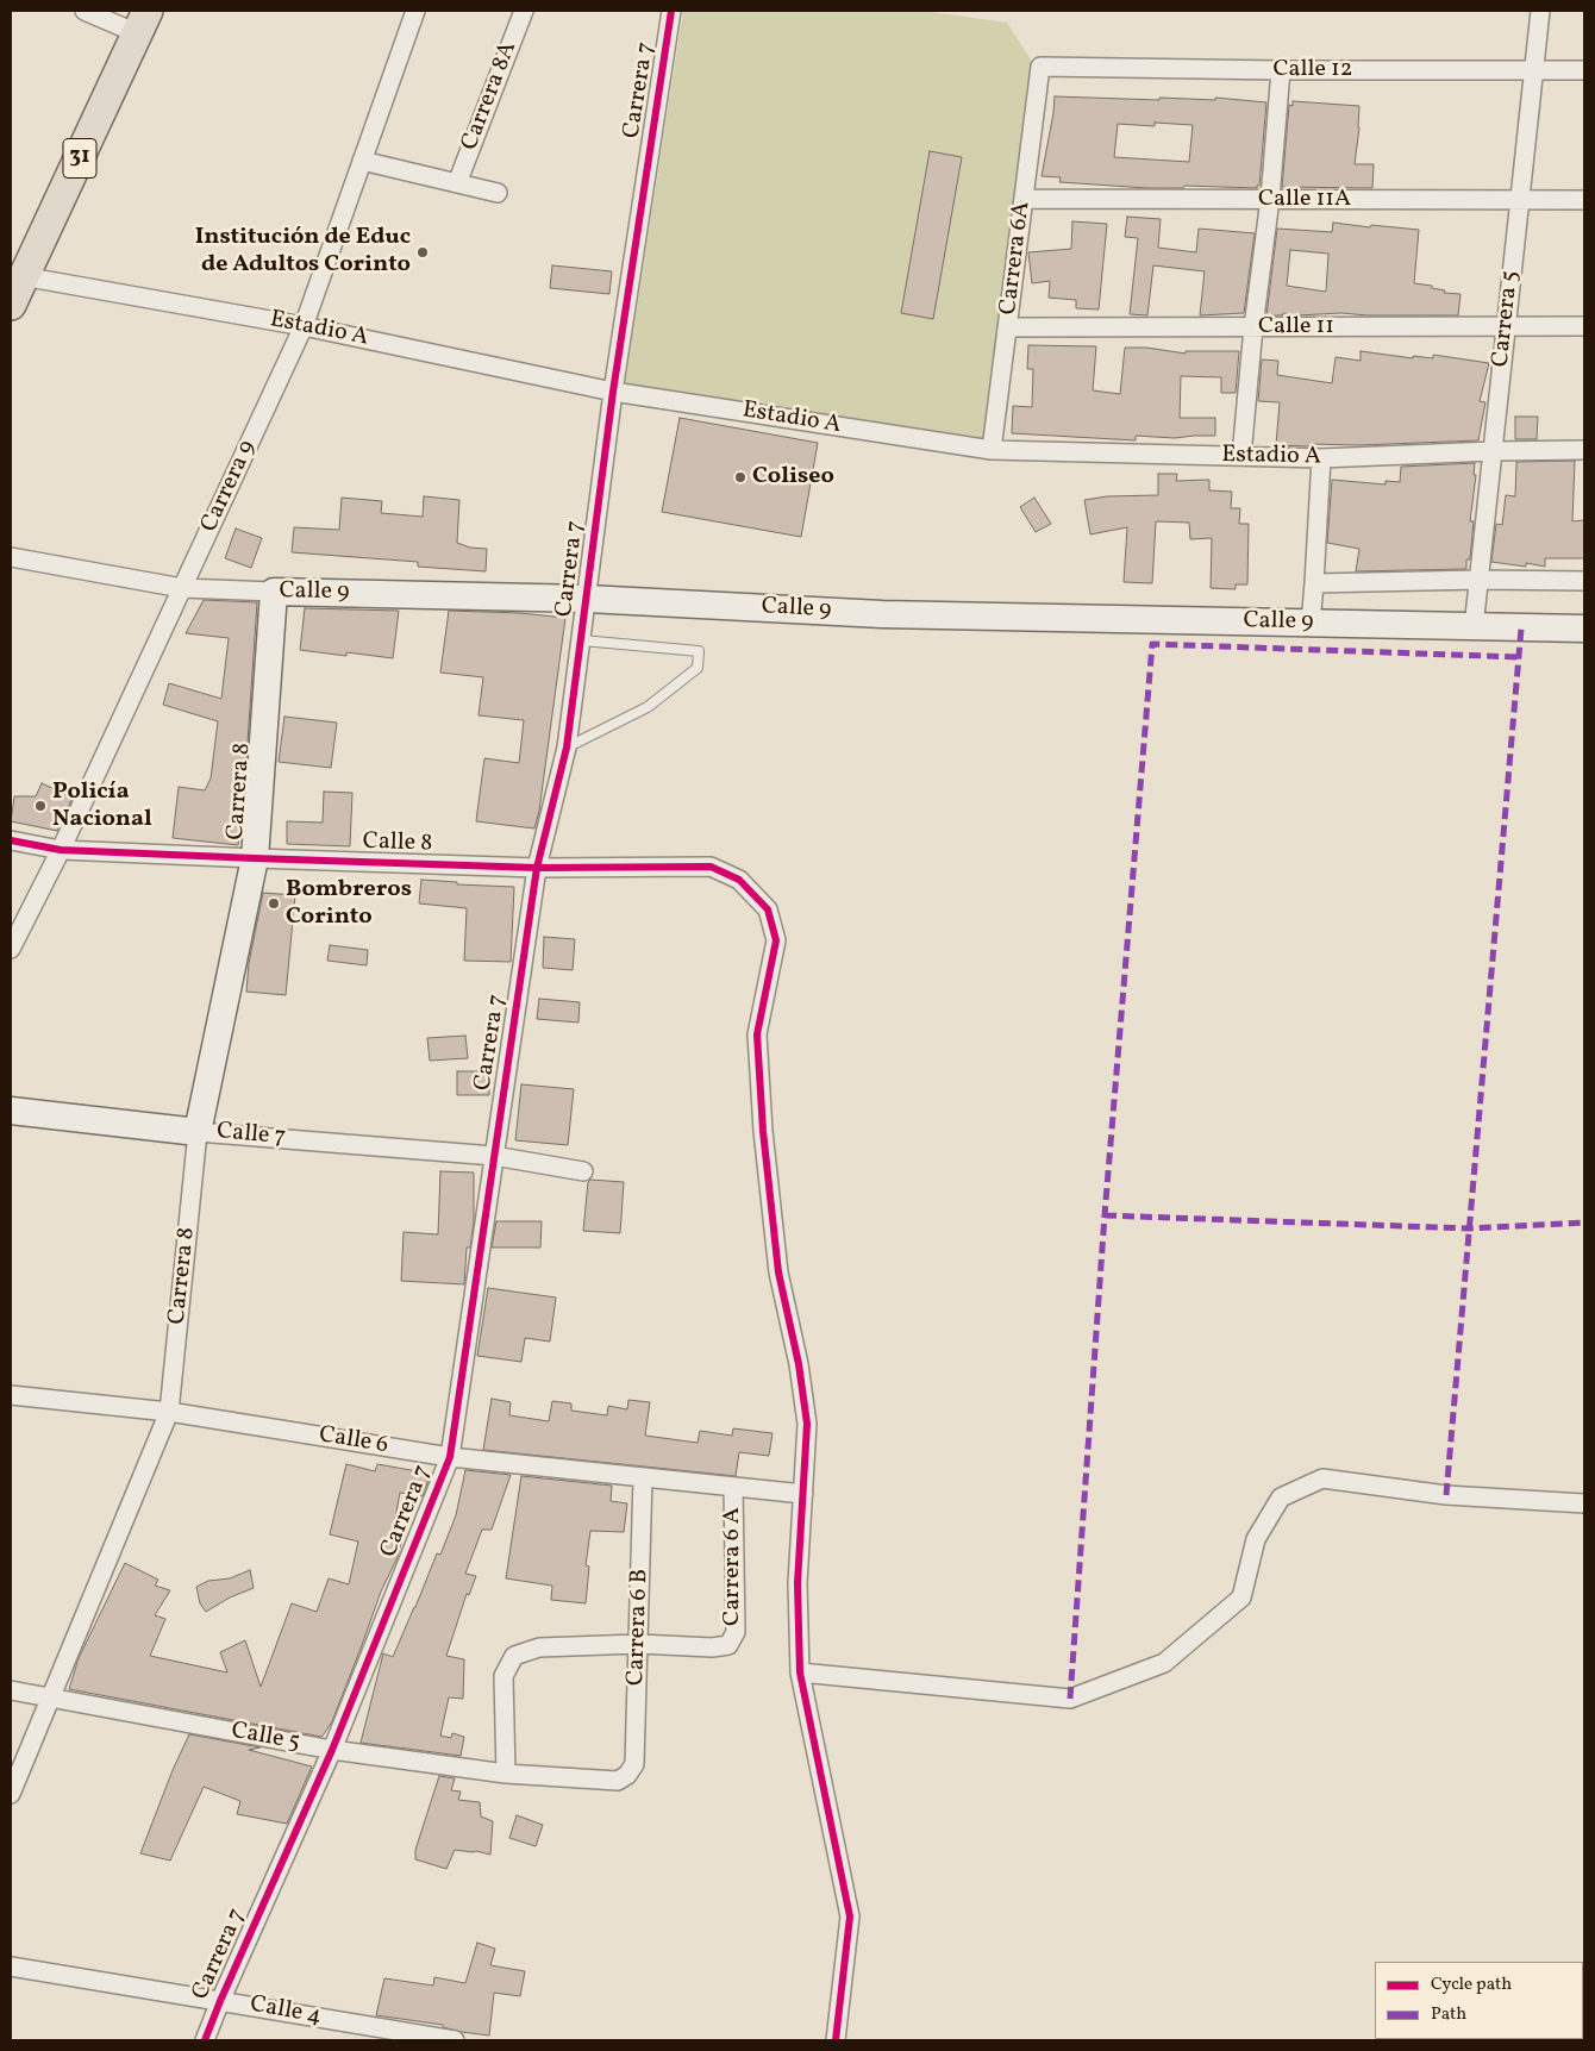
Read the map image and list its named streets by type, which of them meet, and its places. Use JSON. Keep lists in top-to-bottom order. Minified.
{"streets":{"main road":["31"],"street":["Calle 12","Carrera 7","Carrera 8A","Calle 11A","Carrera 6A","Carrera 5","Calle 11","Estadio A","Carrera 9","Calle 9","Carrera 8","Calle 8","Calle 7","Calle 6","Carrera 6 A","Carrera 6 B","Calle 5","Calle 4"]},"crossings":[["Calle 12","Carrera 6A"],["Calle 12","Carrera 5"],["Carrera 7","Estadio A"],["Carrera 7","Calle 9"],["Carrera 7","Calle 8"],["Carrera 7","Calle 7"],["Carrera 7","Calle 6"],["Carrera 7","Calle 5"],["Carrera 7","Calle 4"],["31","Estadio A"],["Calle 11A","Carrera 6A"],["Calle 11A","Carrera 5"],["Carrera 6A","Calle 11"],["Carrera 6A","Estadio A"],["Carrera 5","Calle 11"],["Carrera 5","Estadio A"],["Carrera 5","Calle 9"],["Estadio A","Carrera 9"],["Carrera 9","Calle 9"],["Carrera 9","Calle 8"],["Calle 9","Carrera 8"],["Carrera 8","Calle 8"],["Carrera 8","Calle 7"],["Carrera 8","Calle 6"],["Carrera 8","Calle 5"],["Calle 8","Calle 6"],["Calle 6","Carrera 6 A"],["Calle 6","Carrera 6 B"],["Carrera 6 A","Carrera 6 B"],["Carrera 6 B","Calle 5"]],"places":["Institución de Educ de Adultos Corinto","Coliseo","Policía Nacional","Bombreros Corinto"],"legend":["Cycle path","Path"]}
